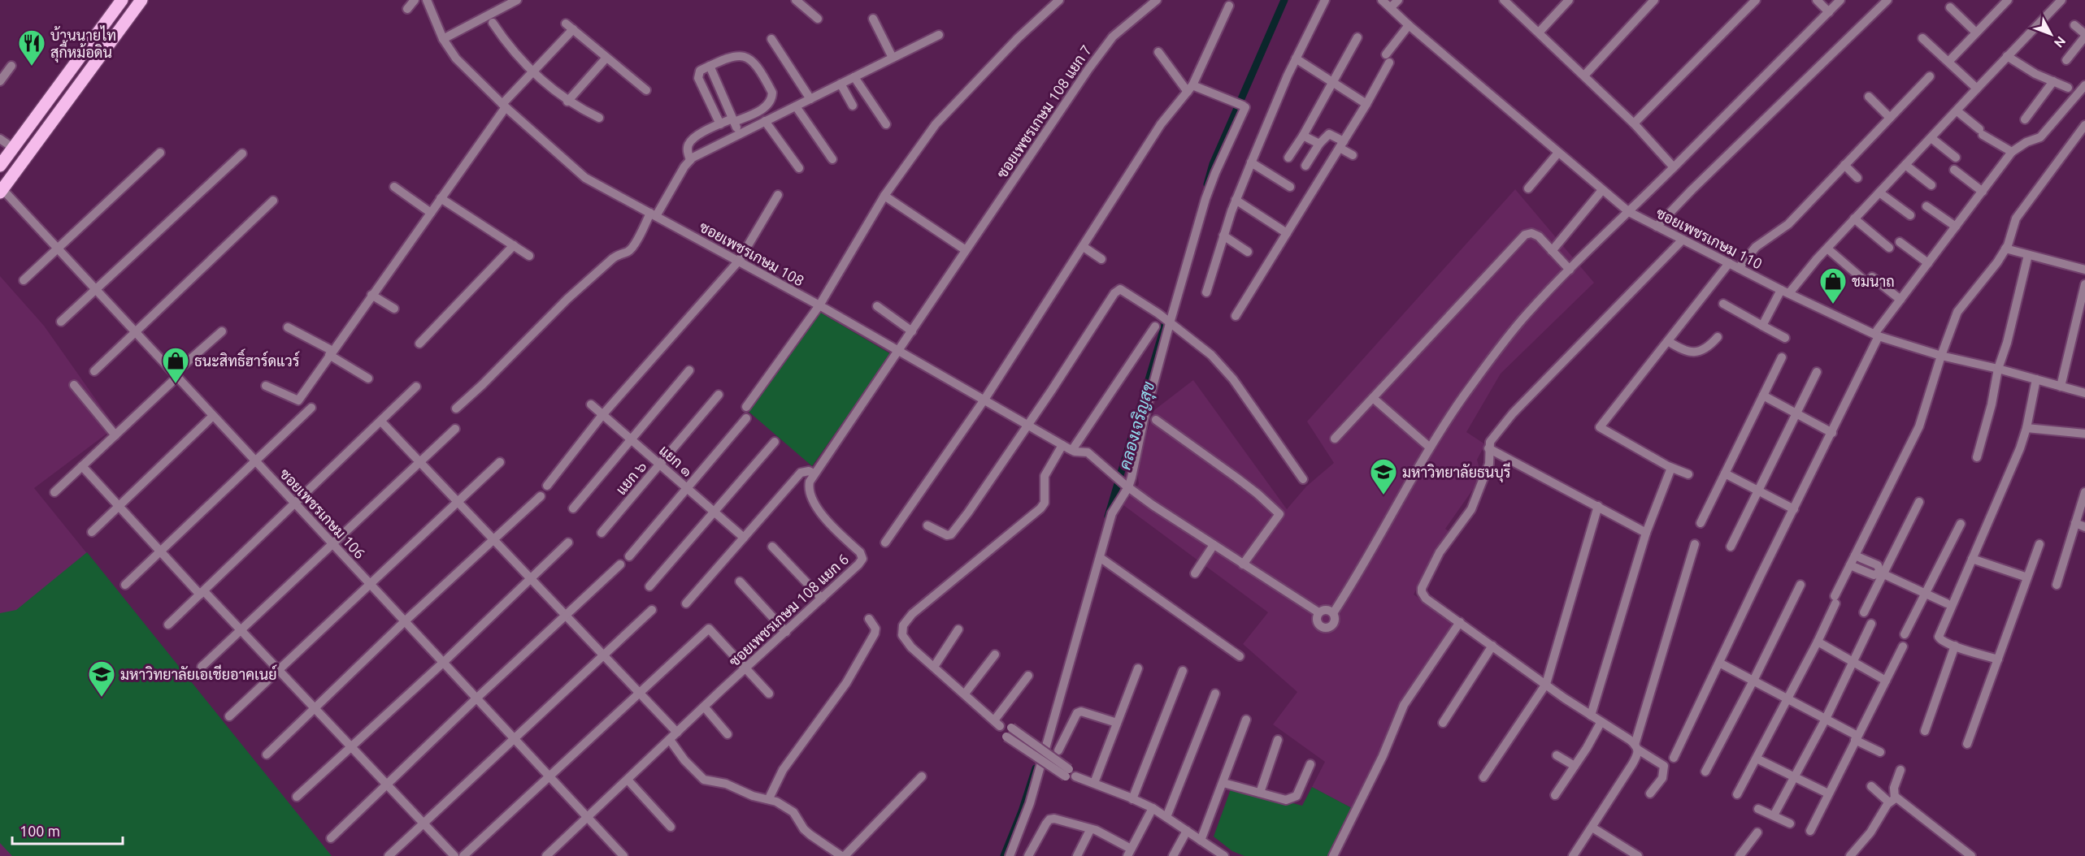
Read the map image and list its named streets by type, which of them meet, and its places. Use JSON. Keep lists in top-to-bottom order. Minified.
{"streets":{"street":["ซอยเพชรเกษม 108 แยก 7","ซอยเพชรเกษม 110","ซอยเพชรเกษม 108","แยก ๑","แยก ๖","ซอยเพชรเกษม 106","ซอยเพชรเกษม 108 แยก 6"]},"crossings":[["ซอยเพชรเกษม 108 แยก 7","ซอยเพชรเกษม 108 แยก 6"],["ซอยเพชรเกษม 108","ซอยเพชรเกษม 108 แยก 6"],["แยก ๑","แยก ๖"],["ซอยเพชรเกษม 106","ซอยเพชรเกษม 108 แยก 6"]],"water":["คลองเจริญสุข"],"places":{"restaurant":["บ้านนายไท สุกี้หม้อดิน"],"shop":["ชมนาถ","ธนะสิทธิ์ฮาร์ดแวร์"],"school or university":["มหาวิทยาลัยธนบุรี","มหาวิทยาลัยเอเชียอาคเนย์"]},"scale_bar":"100 m","north":"bottom right"}
